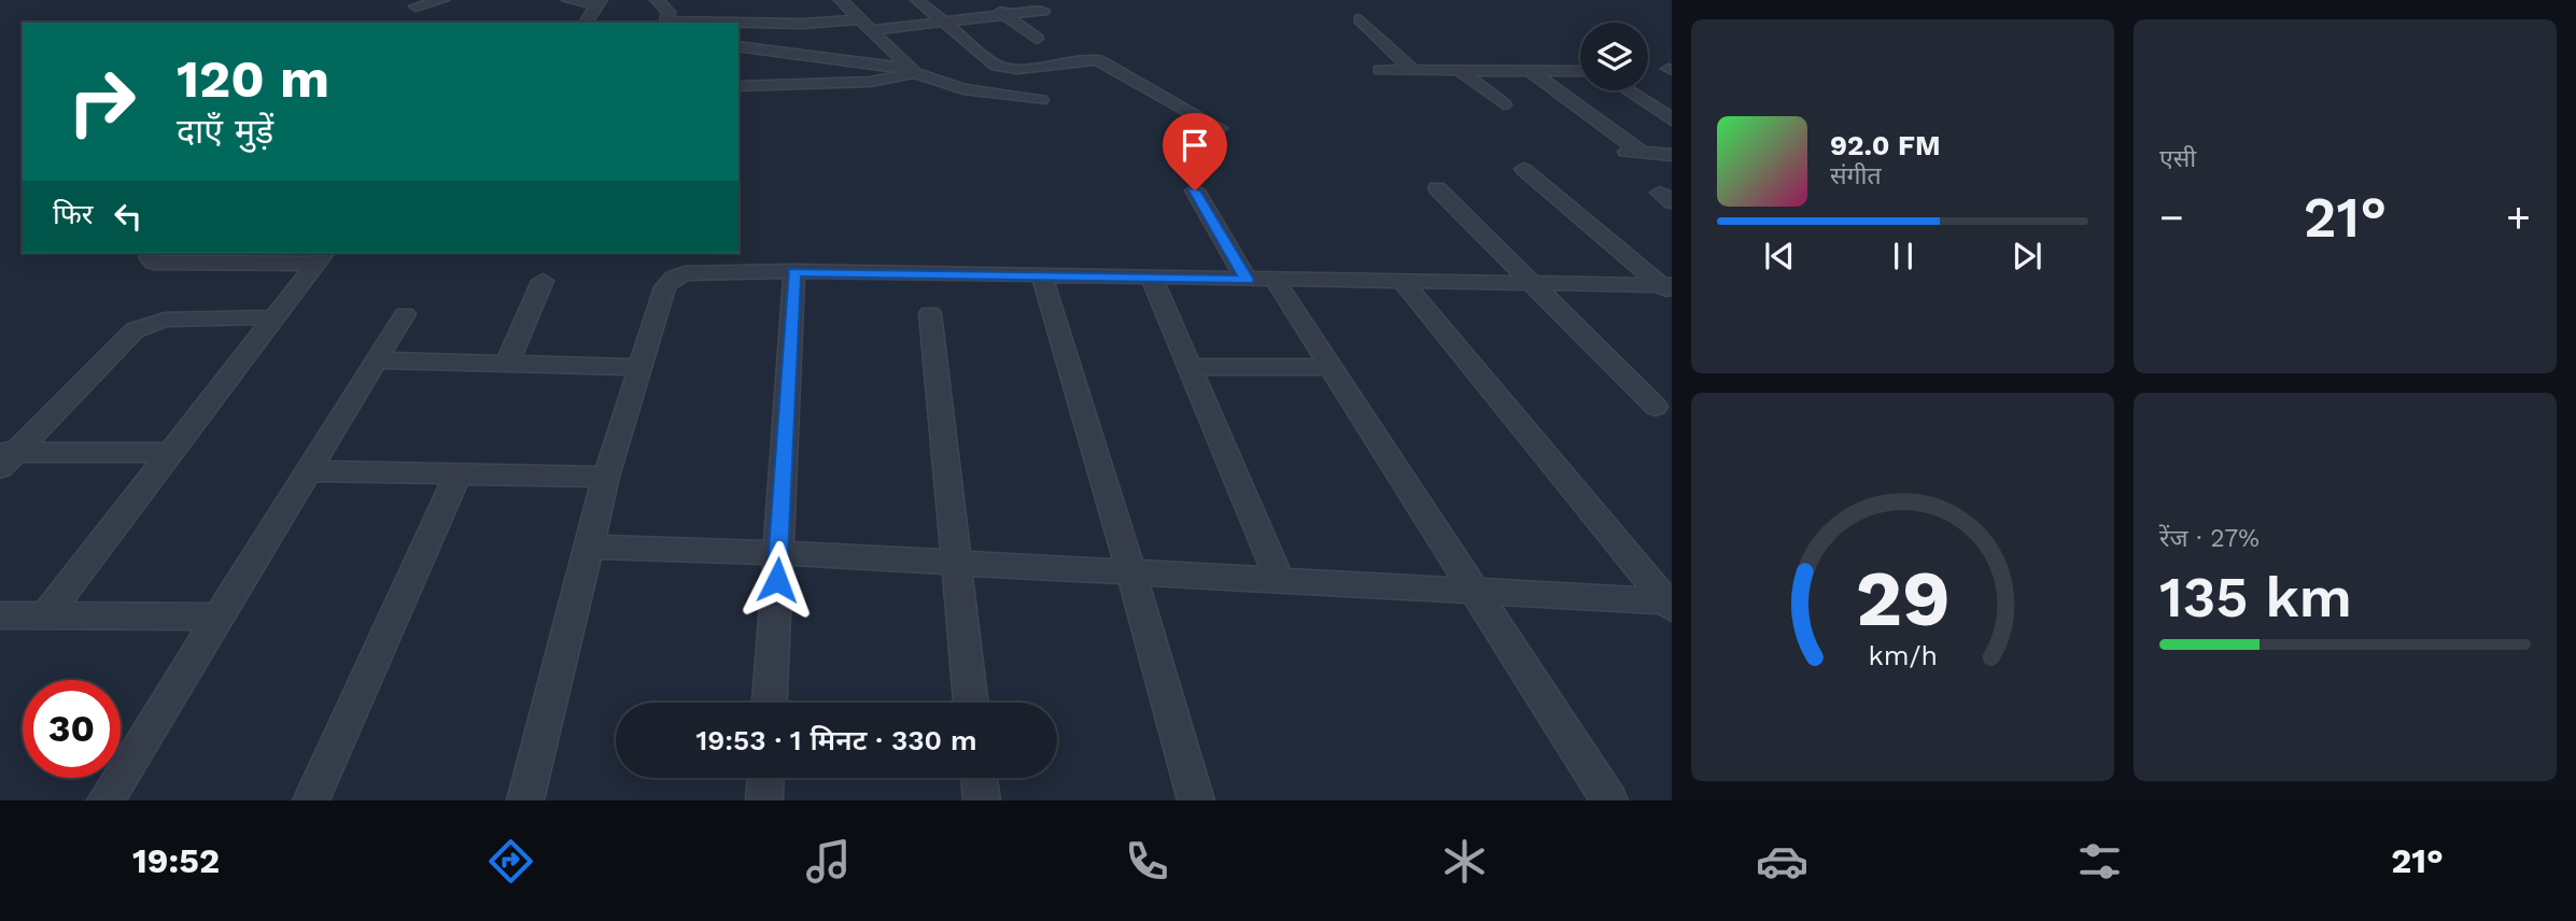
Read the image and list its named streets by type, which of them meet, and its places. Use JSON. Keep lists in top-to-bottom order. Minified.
{"page":{"tile":["एसी",["रेंज · 27%","135 km"]],"turn":["120 m","दाएँ मुड़ें"],"song":["92.0 FM","संगीत"],"then":"फिर","heat":["−","21°","+"],"limit":"30","trip":"19:53 · 1 मिनट · 330 m","tabs":["19:52","21°"],"gauge":["29","km/h"]}}
